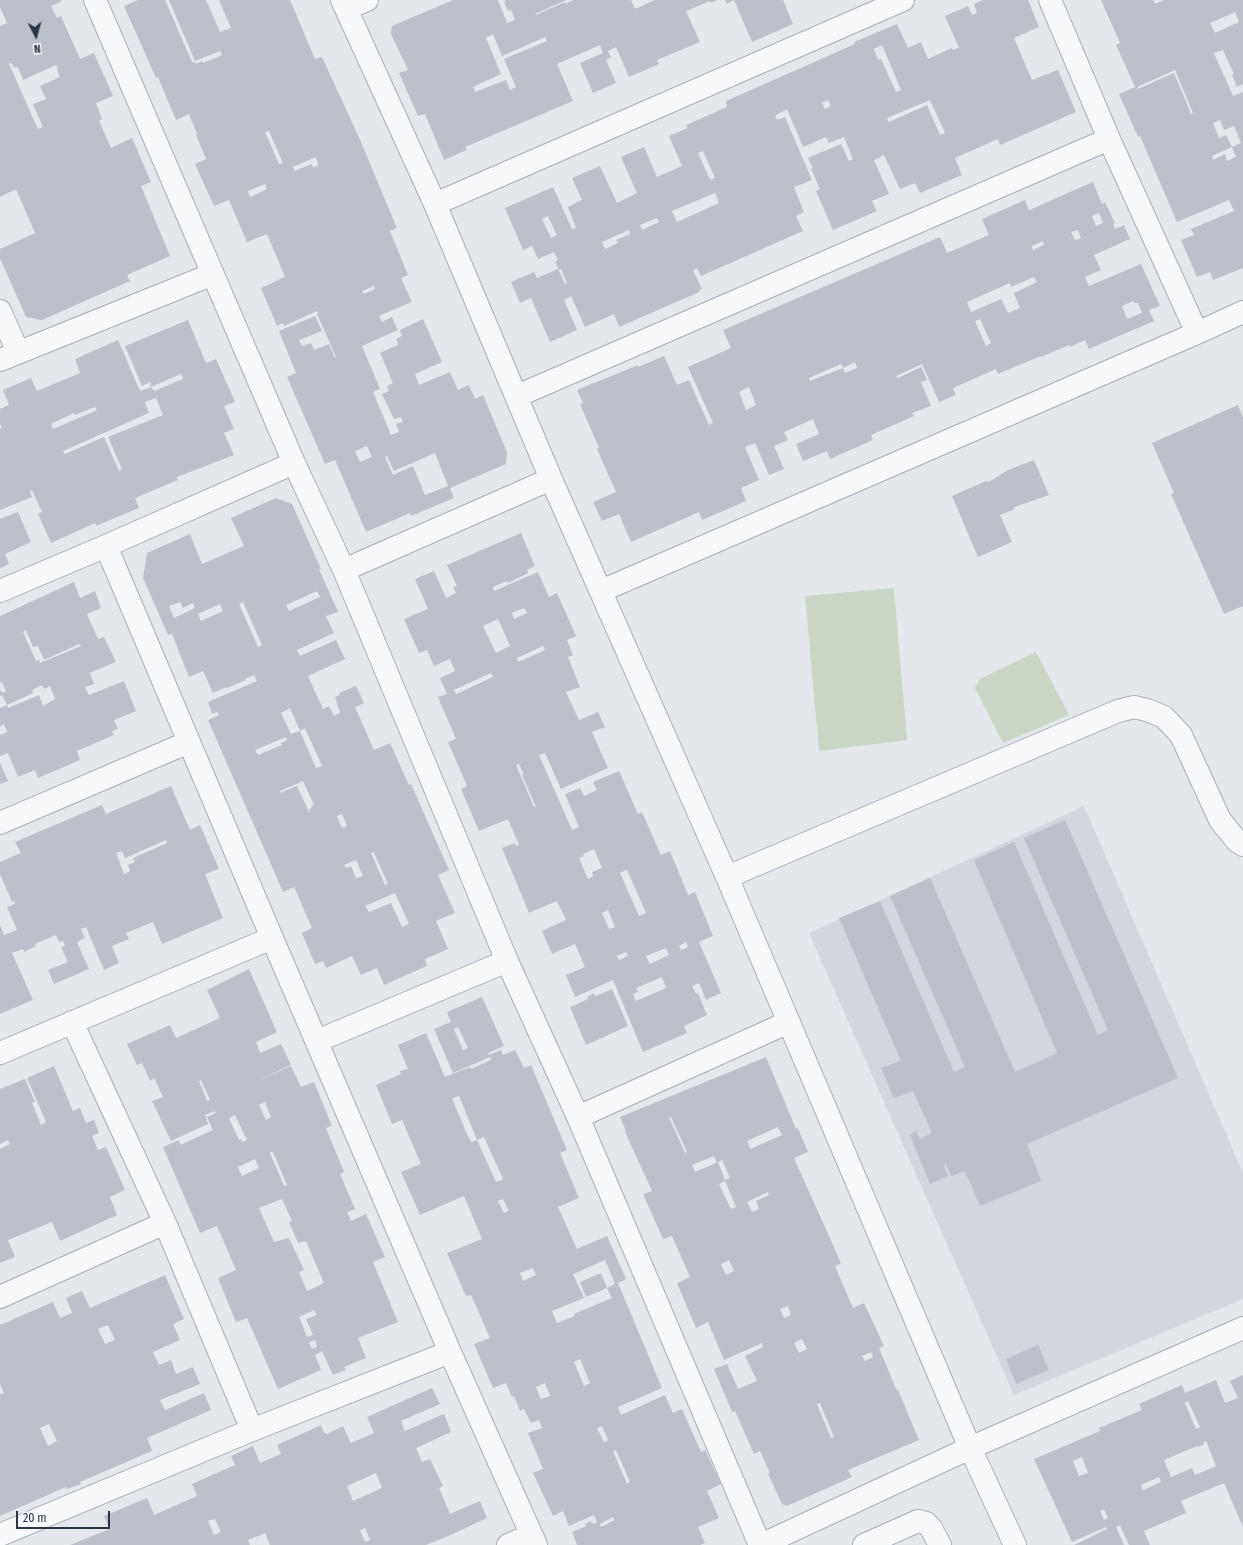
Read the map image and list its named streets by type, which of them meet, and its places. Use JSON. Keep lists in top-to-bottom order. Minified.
{"scale_bar":"20 m","north":"bottom"}
